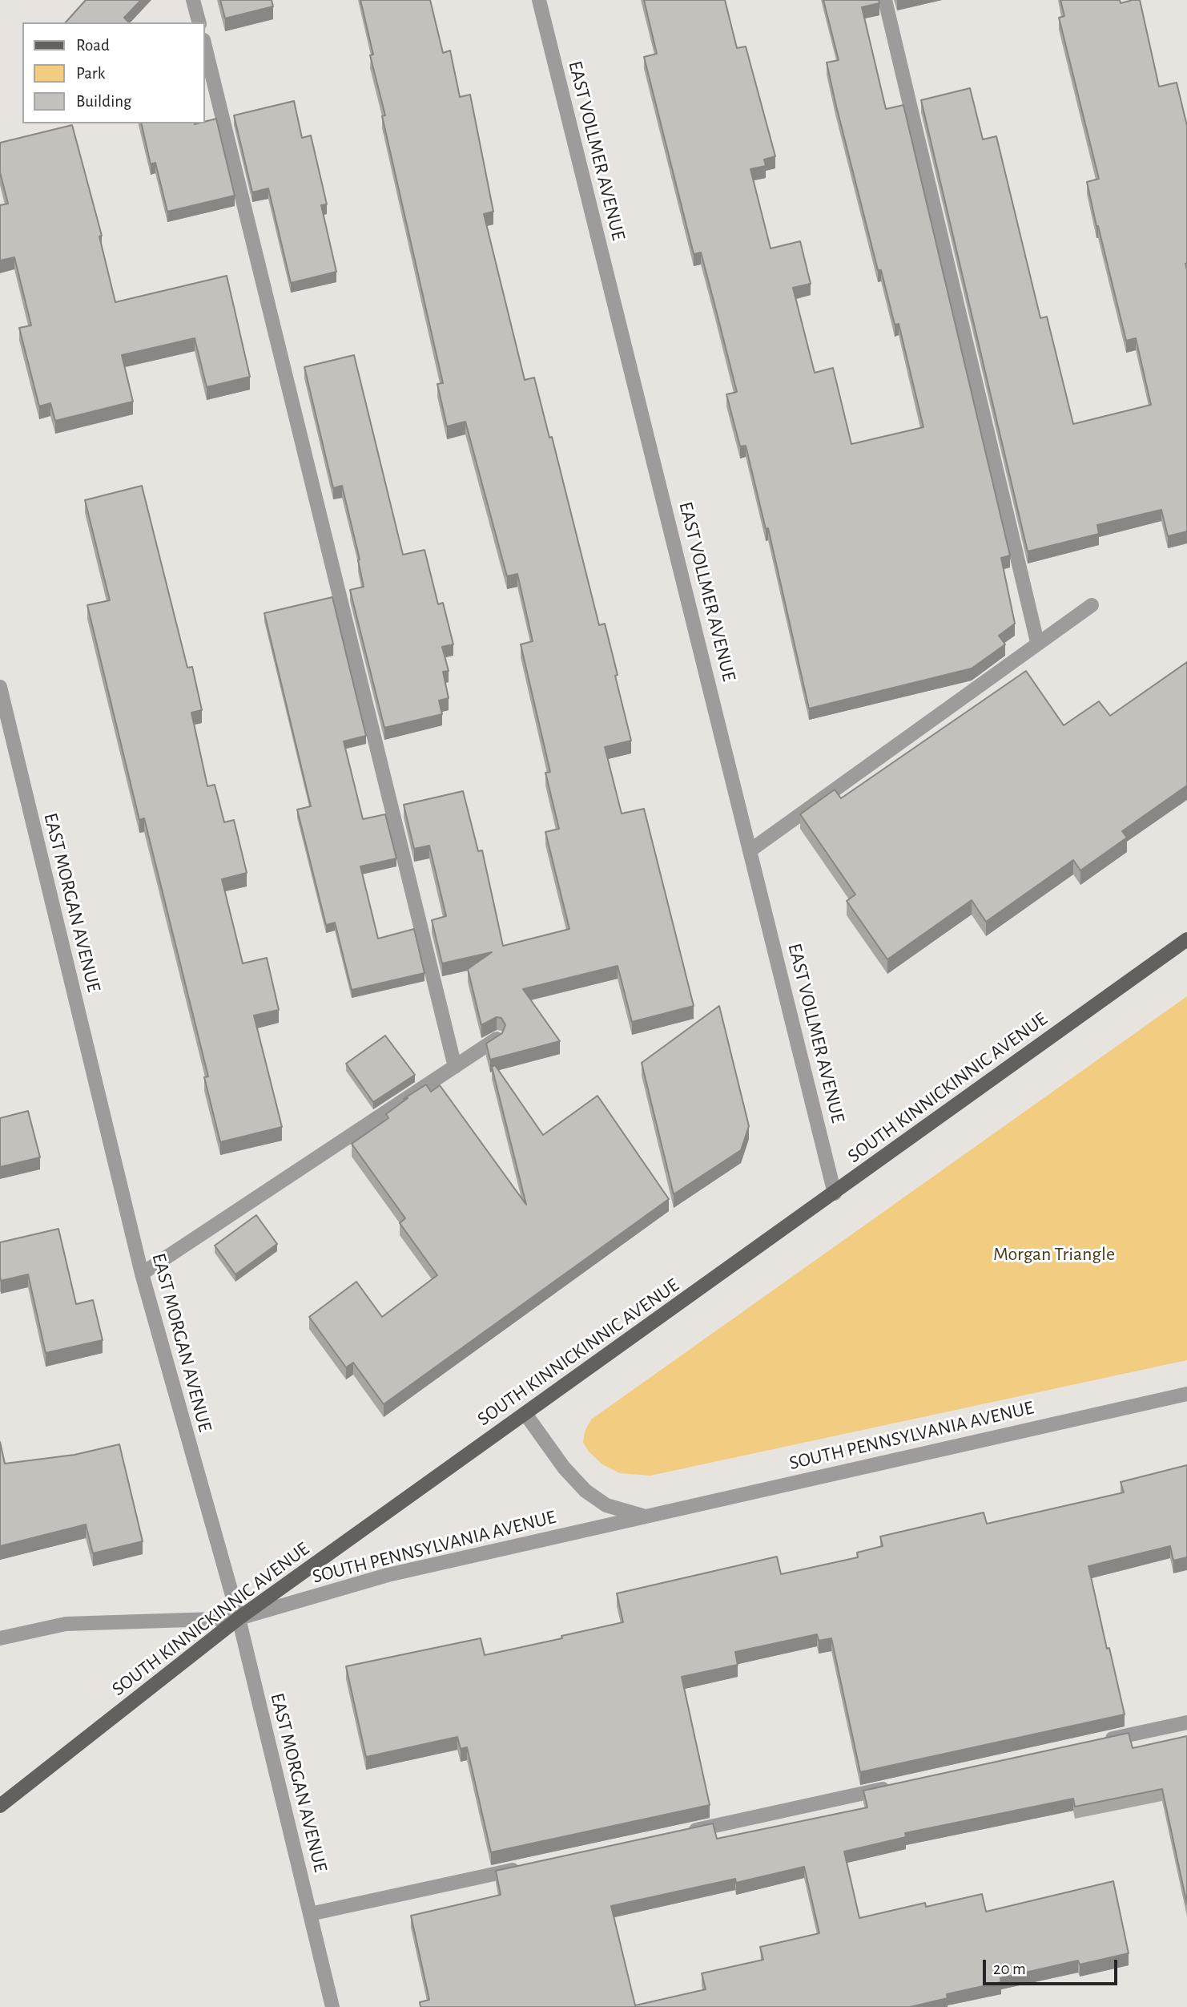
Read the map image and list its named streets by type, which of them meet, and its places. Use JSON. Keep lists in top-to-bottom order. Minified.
{"streets":{"main road":["SOUTH KINNICKINNIC AVENUE"],"street":["EAST VOLLMER AVENUE","EAST MORGAN AVENUE","SOUTH PENNSYLVANIA AVENUE"]},"crossings":[["EAST VOLLMER AVENUE","SOUTH KINNICKINNIC AVENUE"],["EAST MORGAN AVENUE","SOUTH KINNICKINNIC AVENUE"],["EAST MORGAN AVENUE","SOUTH PENNSYLVANIA AVENUE"],["SOUTH KINNICKINNIC AVENUE","SOUTH PENNSYLVANIA AVENUE"]],"parks":["Morgan Triangle"],"legend":["Road","Park","Building"],"scale_bar":"20 m"}
